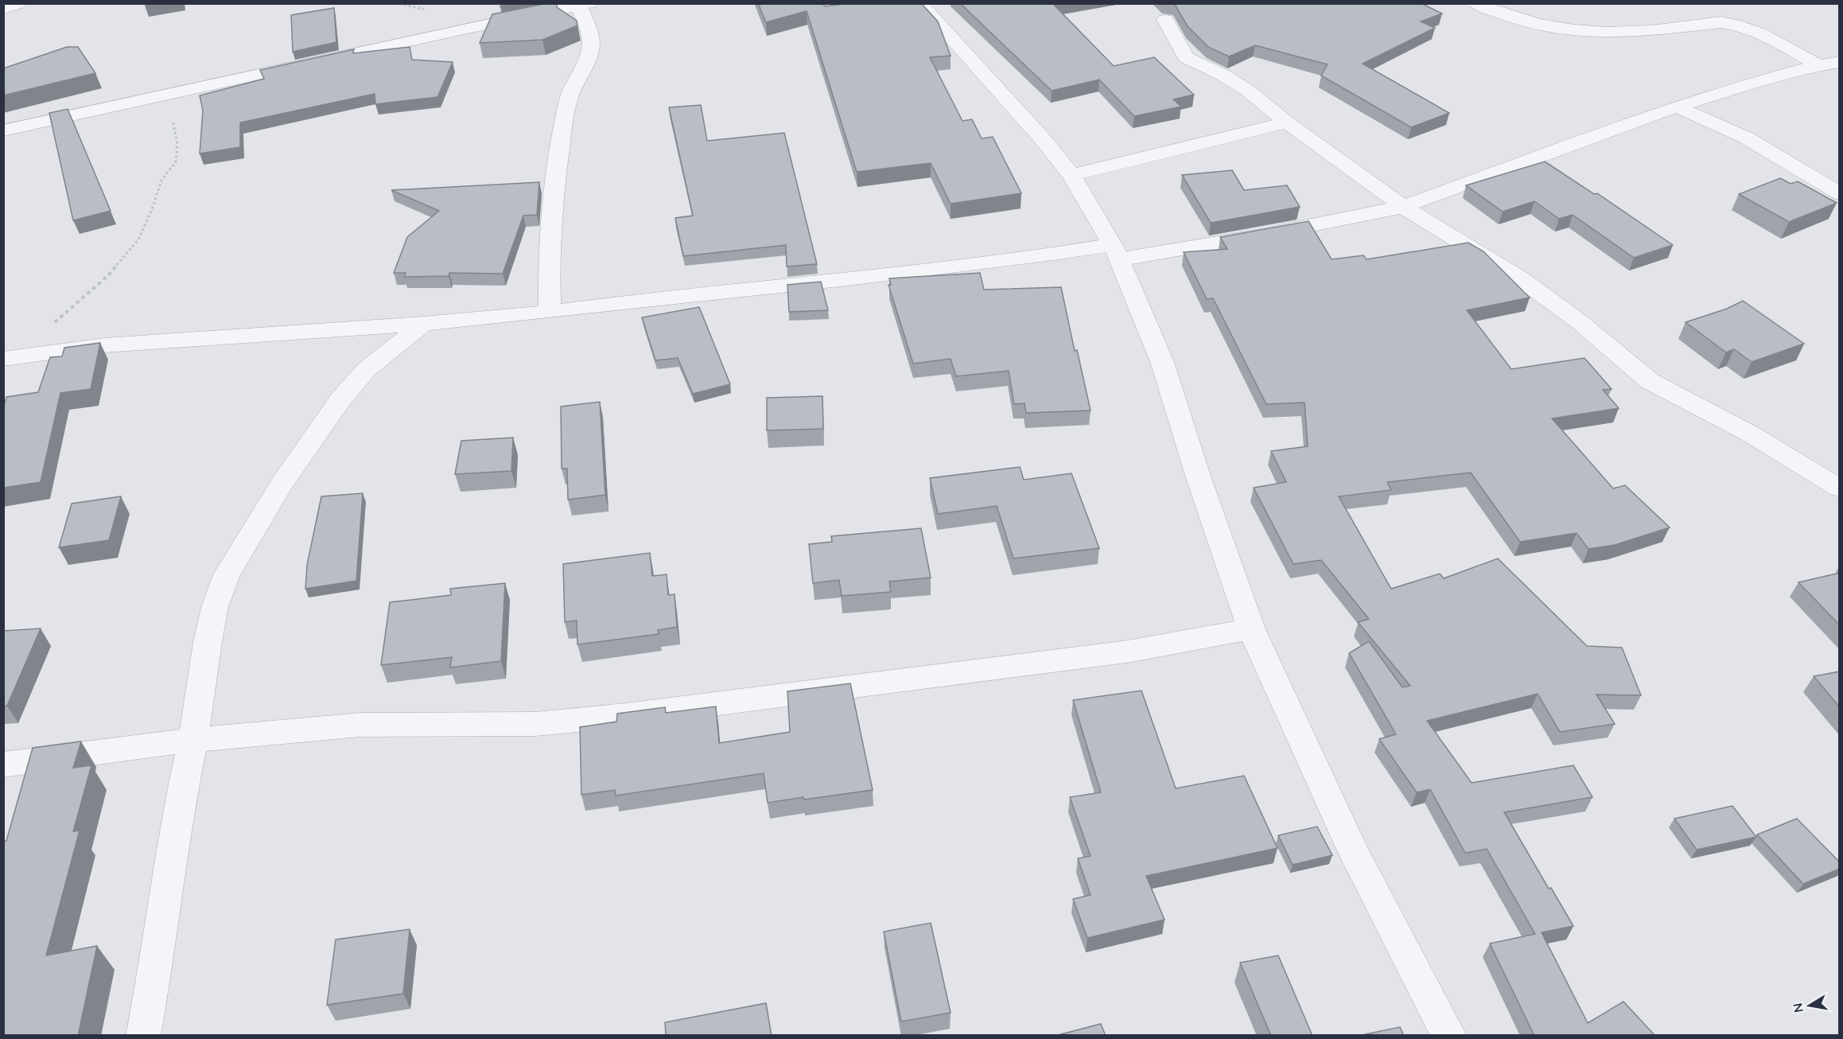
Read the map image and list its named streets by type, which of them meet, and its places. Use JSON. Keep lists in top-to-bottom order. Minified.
{"north":"left"}
